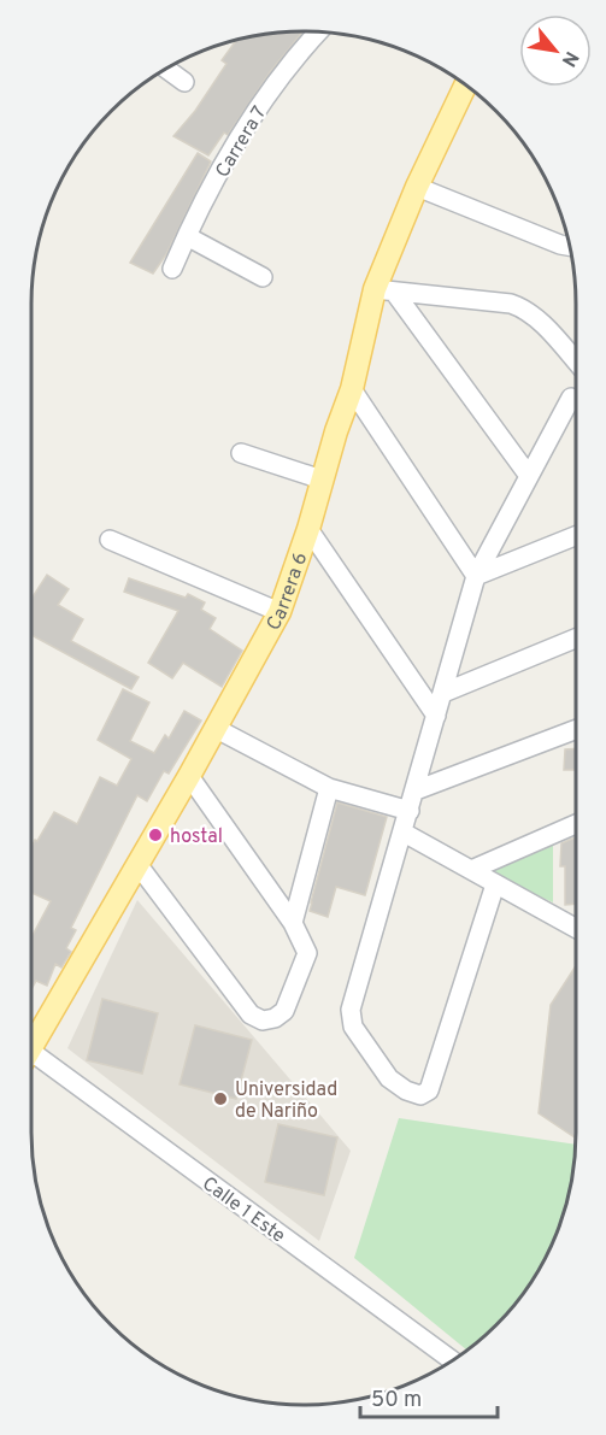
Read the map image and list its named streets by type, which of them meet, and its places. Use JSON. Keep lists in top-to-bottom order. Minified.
{"streets":{"main road":["Carrera 6"],"street":["Carrera 7","Calle 1 Este"]},"places":["hostal","Universidad de Nariño"],"scale_bar":"50 m","north":"bottom right"}
